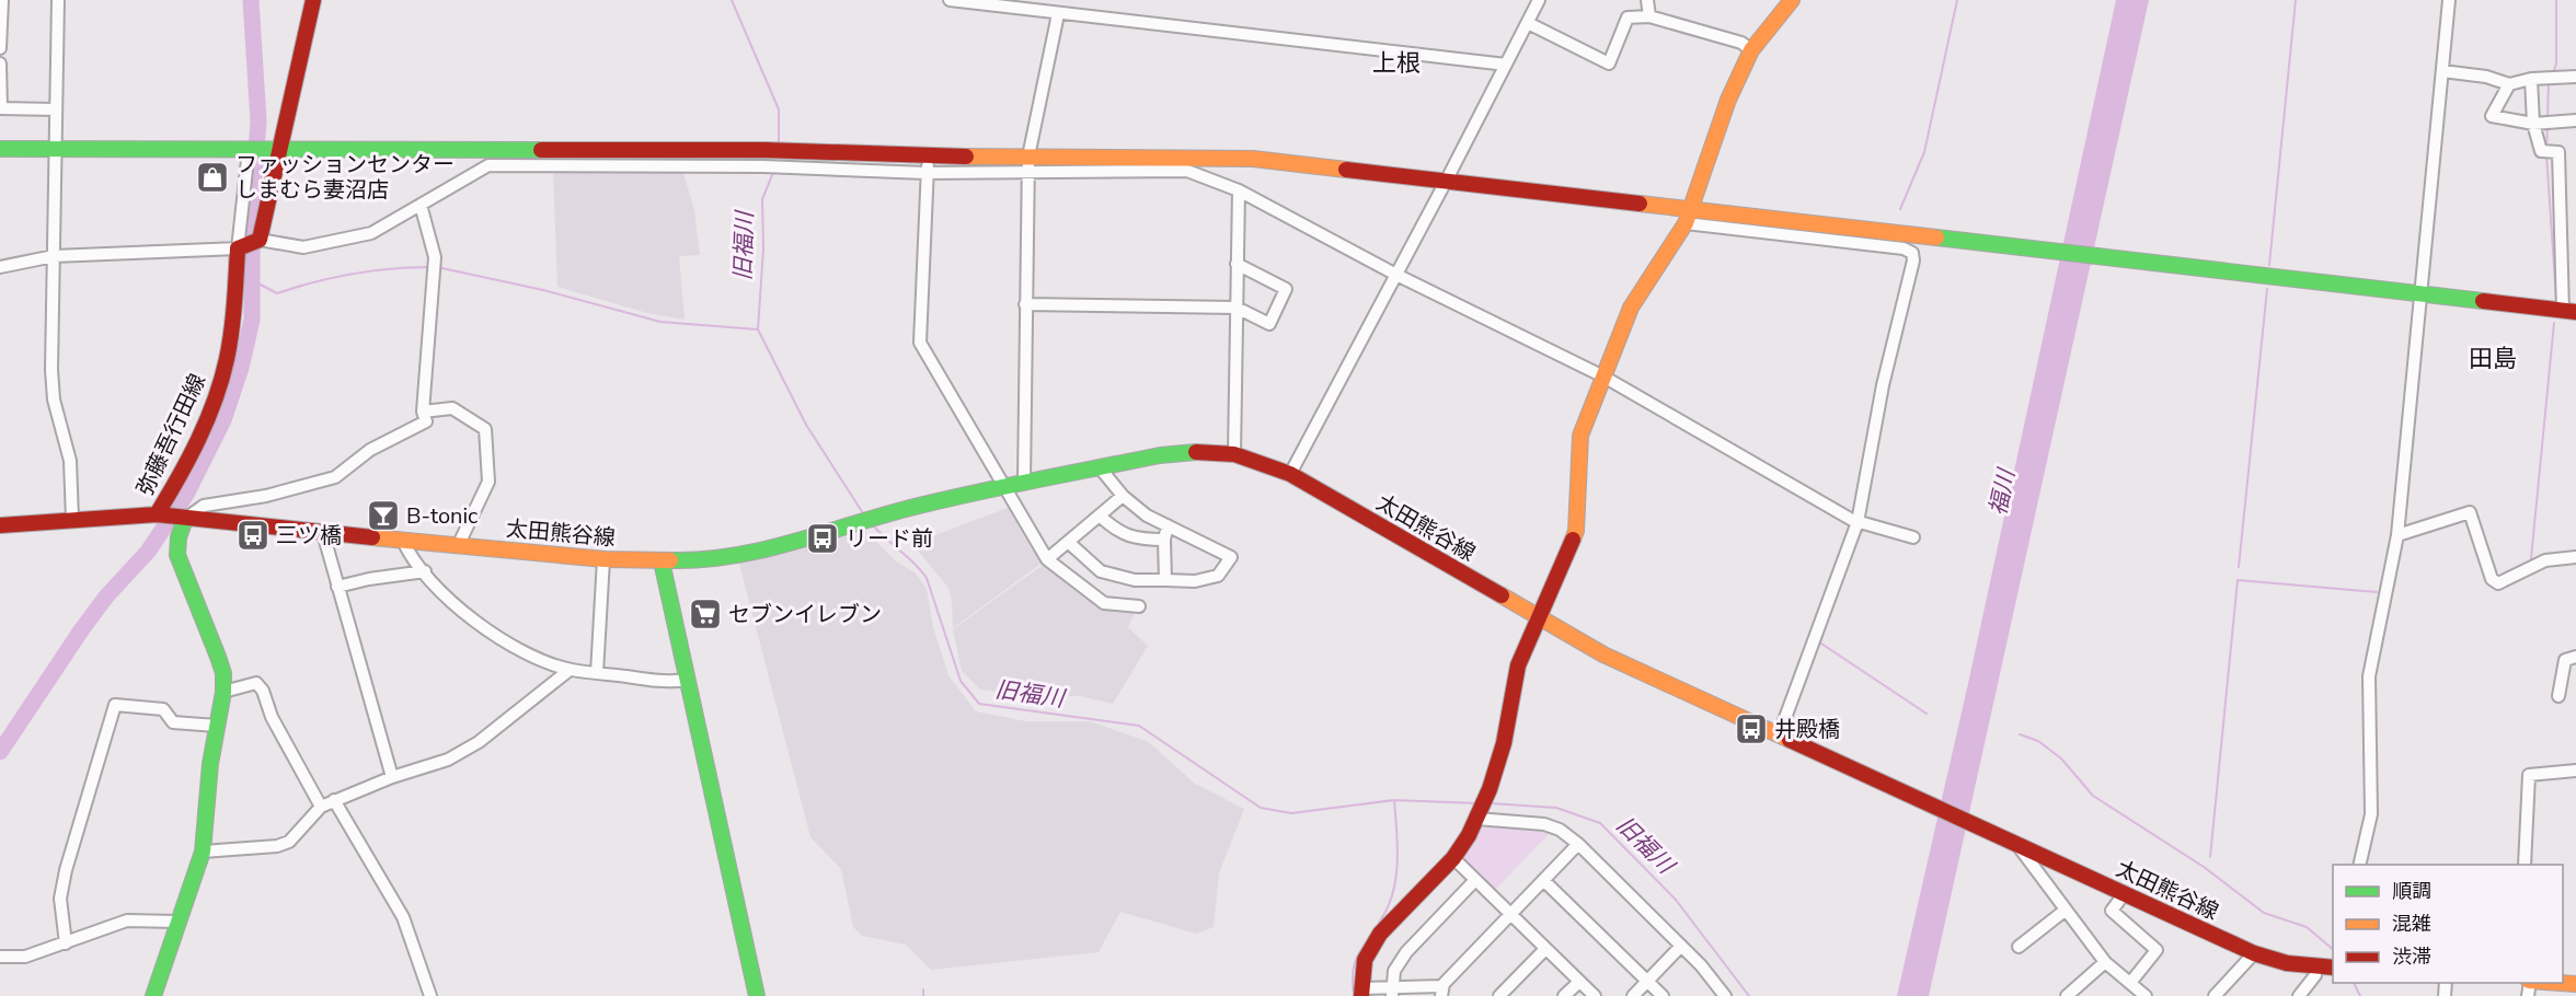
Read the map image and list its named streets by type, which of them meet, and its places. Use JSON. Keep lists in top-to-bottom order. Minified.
{"streets":{"street":["弥藤吾行田線","太田熊谷線"]},"crossings":[["弥藤吾行田線","太田熊谷線"]],"districts":["上根","田島"],"water":["旧福川","福川"],"places":{"shop":["ファッションセンター しまむら妻沼店"],"bar":["B-tonic"],"bus stop":["三ツ橋","リード前","井殿橋"],"supermarket":["セブンイレブン"]},"legend":["順調","混雑","渋滞"]}
